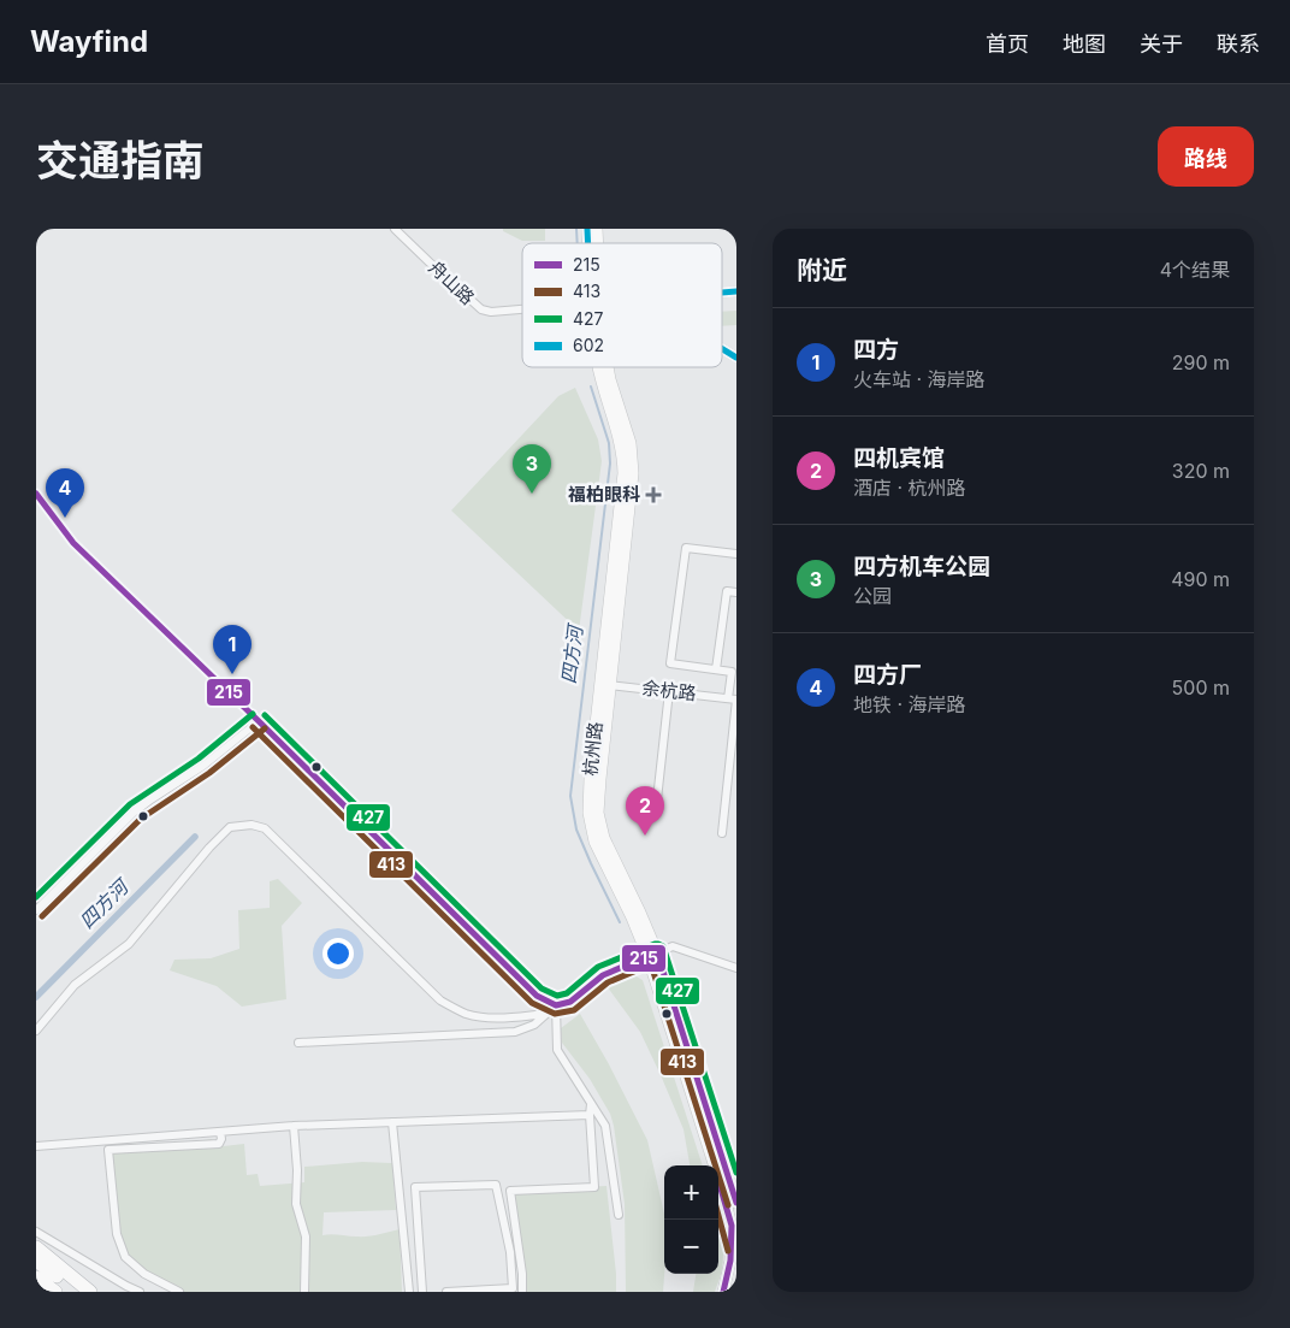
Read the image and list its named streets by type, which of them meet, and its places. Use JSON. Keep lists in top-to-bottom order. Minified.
{"streets":{"main road":["杭州路"],"street":["舟山路","余杭路"]},"crossings":[["余杭路","杭州路"]],"water":["四方河"],"places":{"health":["福柏眼科"]},"lines":["transit line 602","transit line 215","transit line 427","transit line 413"],"legend":["215","413","427","602"],"page":{"header":"Wayfind","nav":["首页","地图","关于","联系"],"title":"交通指南","buttons":"路线","heading":["附近","4个结果"],"list":[{"mark":"1","name":"四方","note":"火车站 · 海岸路","value":"290 m"},{"mark":"2","name":"四机宾馆","note":"酒店 · 杭州路","value":"320 m"},{"mark":"3","name":"四方机车公园","note":"公园","value":"490 m"},{"mark":"4","name":"四方厂","note":"地铁 · 海岸路","value":"500 m"}],"pins":["3","4","1","2"],"map_buttons":["+","−"]}}
